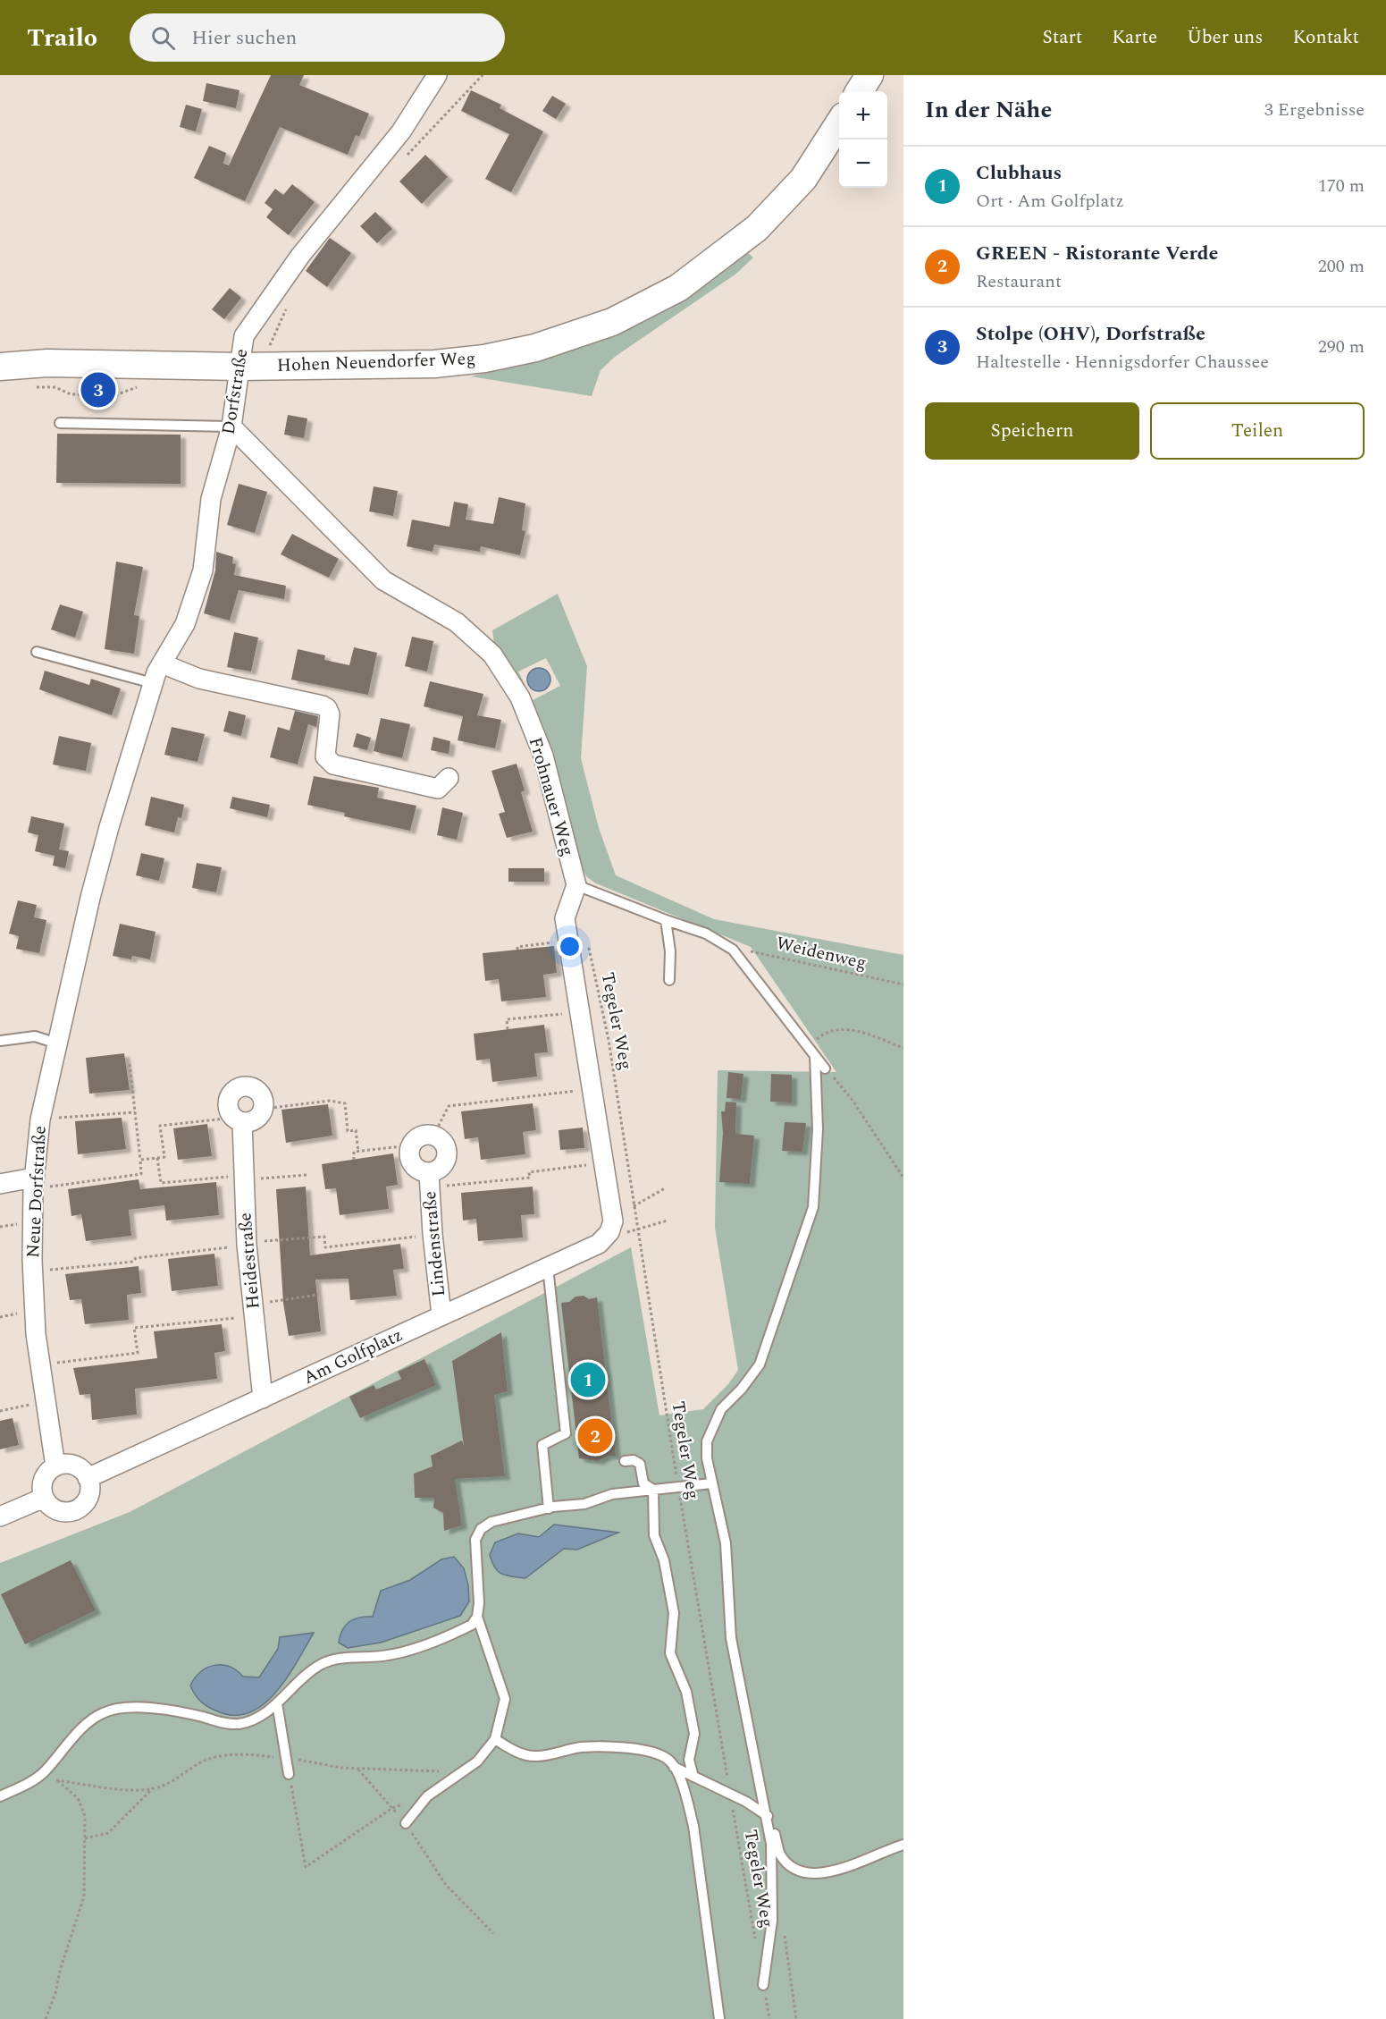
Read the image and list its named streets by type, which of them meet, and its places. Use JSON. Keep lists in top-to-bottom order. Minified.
{"streets":{"main road":["Hohen Neuendorfer Weg"],"street":["Dorfstraße","Frohnauer Weg","Neue Dorfstraße","Lindenstraße","Heidestraße","Am Golfplatz"],"path":["Weidenweg","Tegeler Weg"]},"crossings":[["Hohen Neuendorfer Weg","Dorfstraße"],["Dorfstraße","Frohnauer Weg"],["Dorfstraße","Neue Dorfstraße"],["Neue Dorfstraße","Am Golfplatz"],["Lindenstraße","Am Golfplatz"],["Heidestraße","Am Golfplatz"]],"page":{"header":"Trailo","search":"Hier suchen","nav":["Start","Karte","Über uns","Kontakt"],"heading":["In der Nähe","3 Ergebnisse"],"map_buttons":["+","−"],"list":[{"mark":"1","name":"Clubhaus","note":"Ort · Am Golfplatz","value":"170 m"},{"mark":"2","name":"GREEN - Ristorante Verde","note":"Restaurant","value":"200 m"},{"mark":"3","name":"Stolpe (OHV), Dorfstraße","note":"Haltestelle · Hennigsdorfer Chaussee","value":"290 m"}],"pins":["3","1","2"],"buttons":["Speichern","Teilen"]}}
